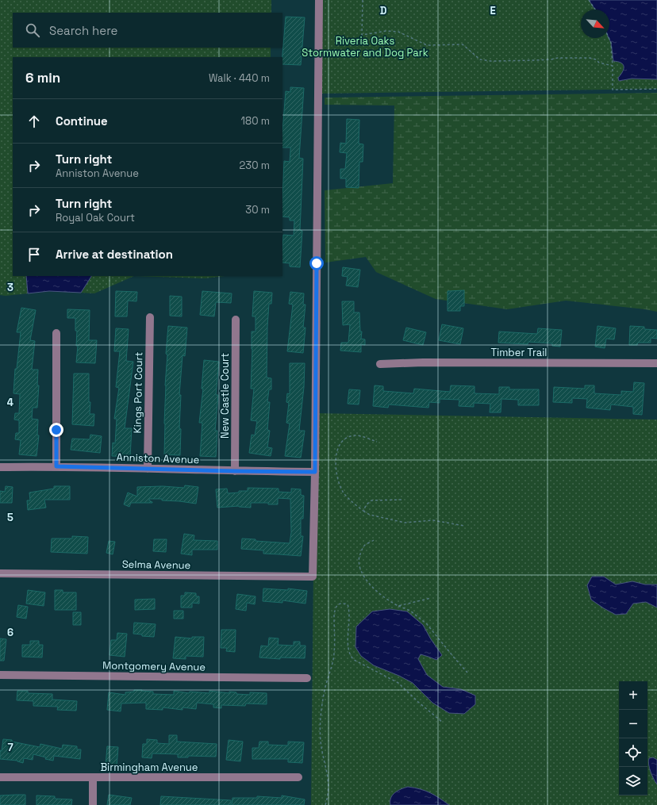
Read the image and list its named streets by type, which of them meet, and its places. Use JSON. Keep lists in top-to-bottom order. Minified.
{"streets":{"street":["Timber Trail","Kings Port Court","New Castle Court","Anniston Avenue","Selma Avenue","Montgomery Avenue","Birmingham Avenue"]},"crossings":[["Kings Port Court","Anniston Avenue"],["New Castle Court","Anniston Avenue"],["Anniston Avenue","Selma Avenue"]],"parks":["Riveria Oaks Stormwater and Dog Park"],"north":"bottom right","page":{"search":"Search here","heading":["6 min","Walk · 440 m"],"list":[["Continue","180 m"],["Turn right","Anniston Avenue","230 m"],["Turn right","Royal Oak Court","30 m"],"Arrive at destination"],"map_buttons":["+","−"]},"grid":{"columns":["D","E"],"rows":["3","4","5","6","7"]}}
